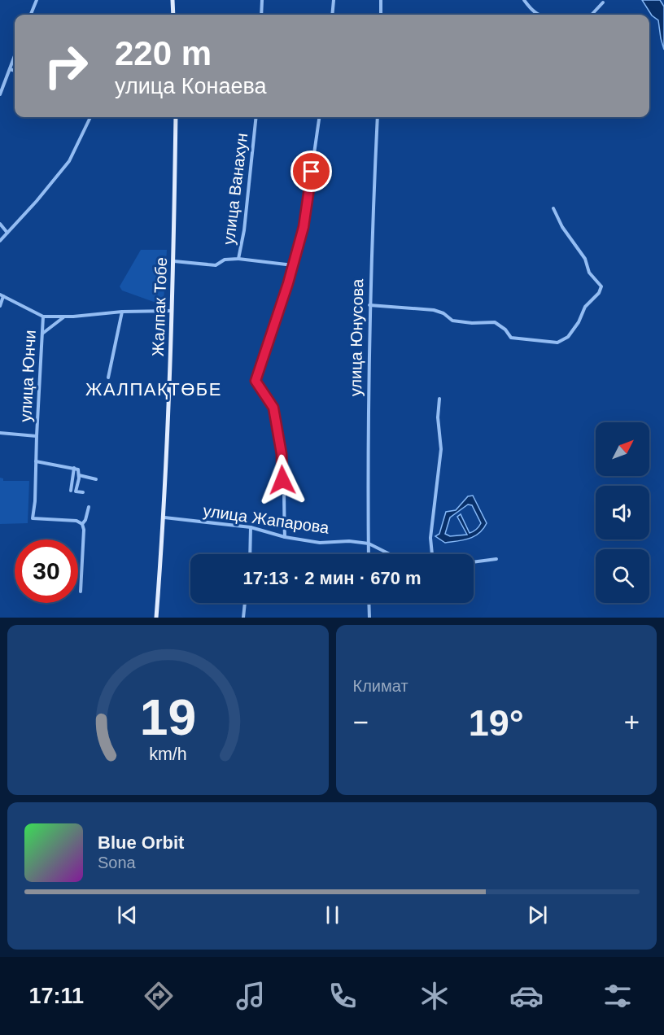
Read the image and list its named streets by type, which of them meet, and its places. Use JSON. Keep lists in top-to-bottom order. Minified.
{"streets":{"main road":["Жалпак Тобе"],"street":["улица Ванахун","улица Юнусова","улица Юнчи","улица Жапарова"]},"crossings":[["улица Ванахун","Жалпак Тобе"],["Жалпак Тобе","улица Жапарова"],["улица Юнусова","улица Жапарова"]],"districts":["ЖАЛПАҚТӨБЕ"],"north":"top right","page":{"turn":["220 m","улица Конаева"],"limit":"30","trip":"17:13 · 2 мин · 670 m","tile":"Климат","heat":["−","19°","+"],"song":["Blue Orbit","Sona"],"tabs":"17:11","gauge":["19","km/h"]}}
